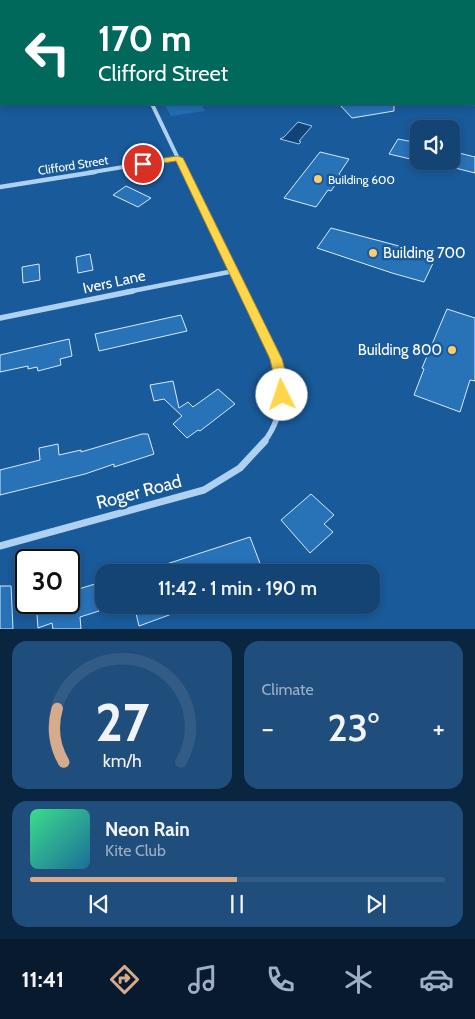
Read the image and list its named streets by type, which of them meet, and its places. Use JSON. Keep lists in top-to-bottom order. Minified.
{"streets":{"street":["Clifford Street","Ivers Lane","Roger Road"]},"crossings":[["Clifford Street","Roger Road"],["Ivers Lane","Roger Road"]],"places":["Building 600","Building 700","Building 800"],"page":{"turn":["170 m","Clifford Street"],"limit":"30","trip":"11:42 · 1 min · 190 m","tile":"Climate","heat":["−","23°","+"],"song":["Neon Rain","Kite Club"],"tabs":"11:41","gauge":["27","km/h"]}}
